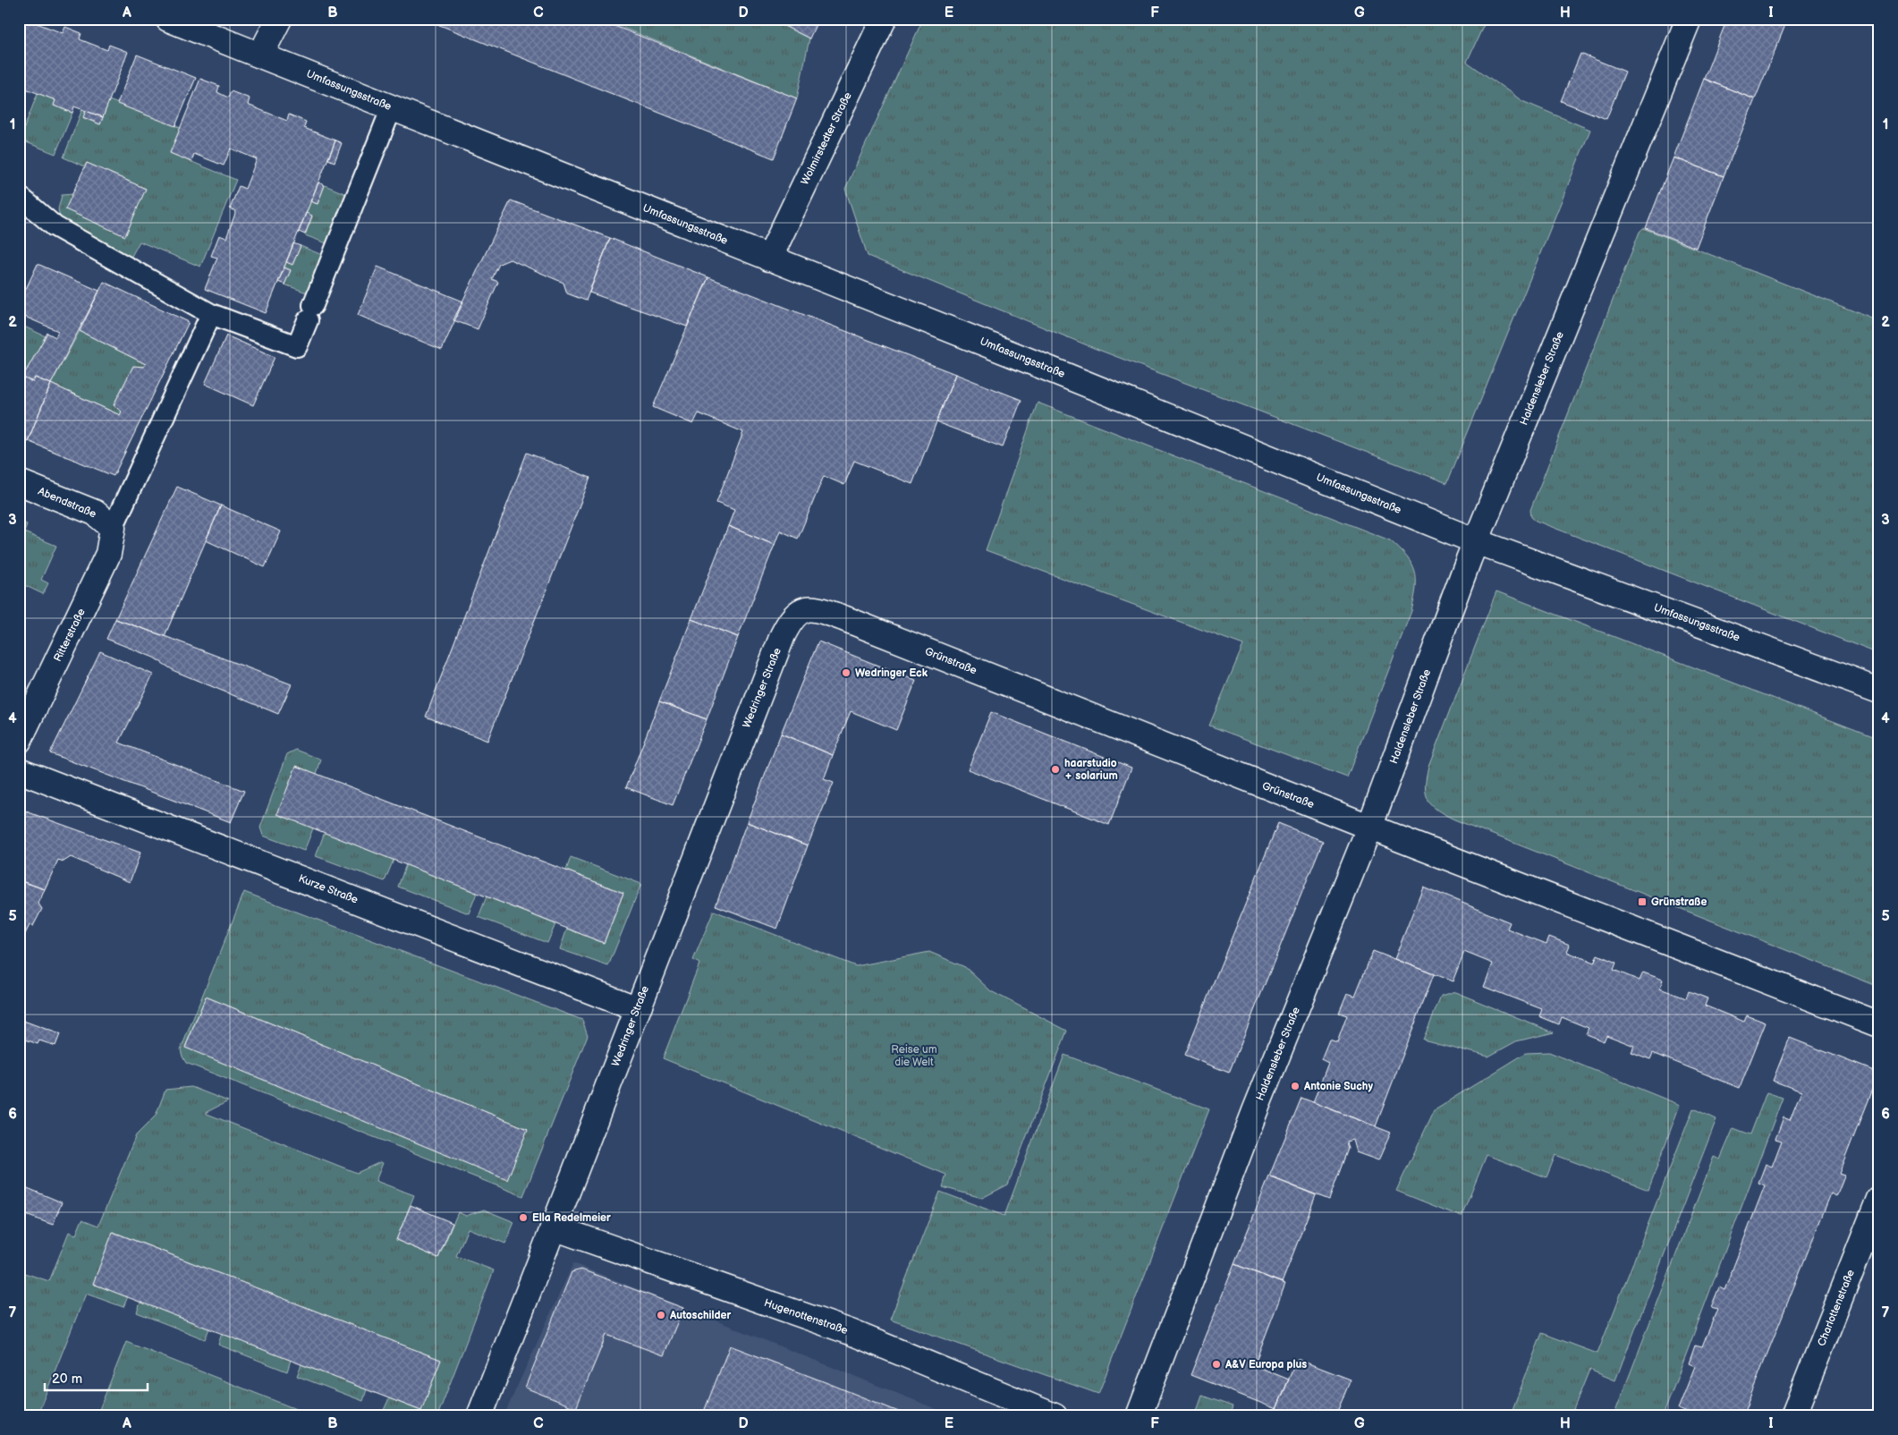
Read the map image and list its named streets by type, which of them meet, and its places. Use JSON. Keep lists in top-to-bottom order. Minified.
{"streets":{"street":["Umfassungsstraße","Wolmirstedter Straße","Haldensleber Straße","Abendstraße","Ritterstraße","Grünstraße","Wedringer Straße","Kurze Straße","Charlottenstraße","Hugenottenstraße"]},"crossings":[["Umfassungsstraße","Wolmirstedter Straße"],["Umfassungsstraße","Haldensleber Straße"],["Haldensleber Straße","Grünstraße"],["Abendstraße","Ritterstraße"],["Grünstraße","Wedringer Straße"],["Wedringer Straße","Kurze Straße"],["Wedringer Straße","Hugenottenstraße"]],"parks":["Reise um die Welt"],"places":{"other":["Wedringer Eck","haarstudio + solarium","Antonie Suchy","Ella Redelmeier","Autoschilder","A&V Europa plus"],"transit":["Grünstraße"]},"scale_bar":"20 m","grid":{"columns":["A","B","C","D","E","F","G","H","I"],"rows":["1","2","3","4","5","6","7"]}}
